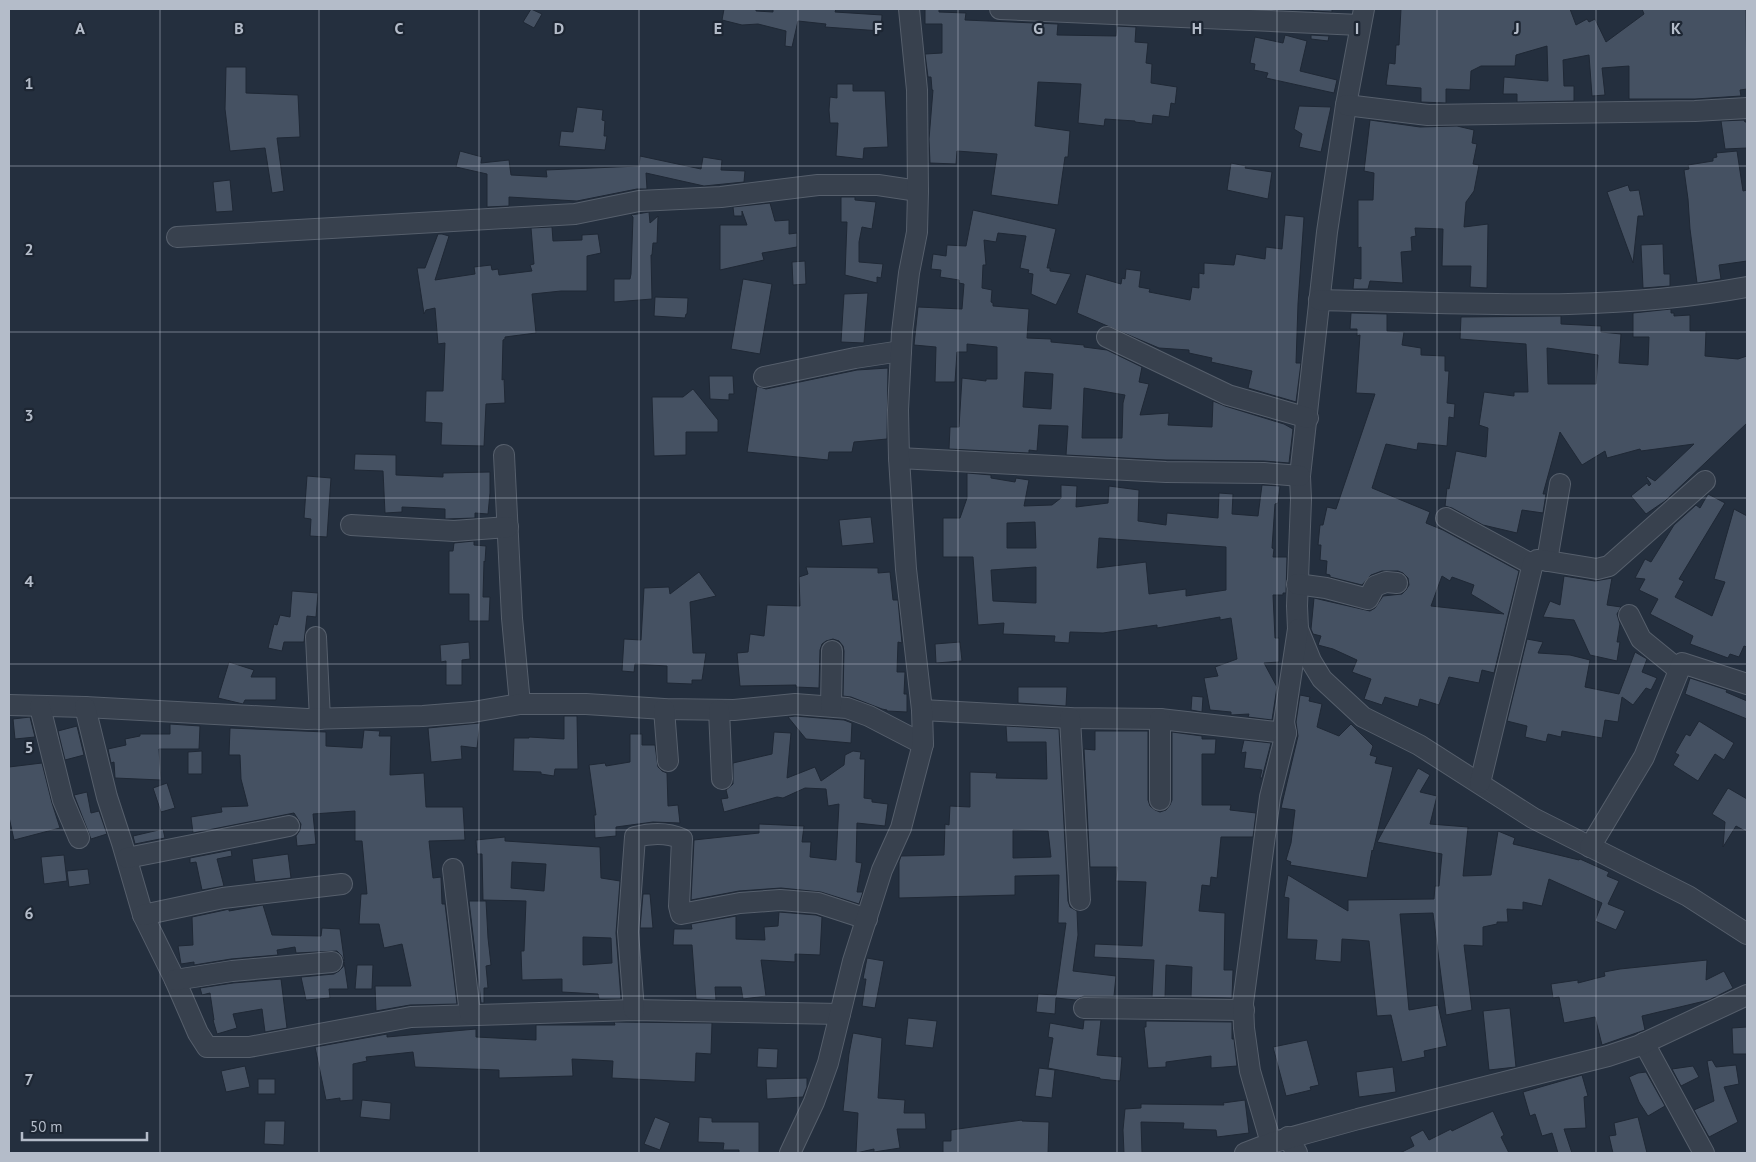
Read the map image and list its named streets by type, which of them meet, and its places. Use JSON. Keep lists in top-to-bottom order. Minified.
{"scale_bar":"50 m","grid":{"columns":["A","B","C","D","E","F","G","H","I","J","K"],"rows":["1","2","3","4","5","6","7"]}}
